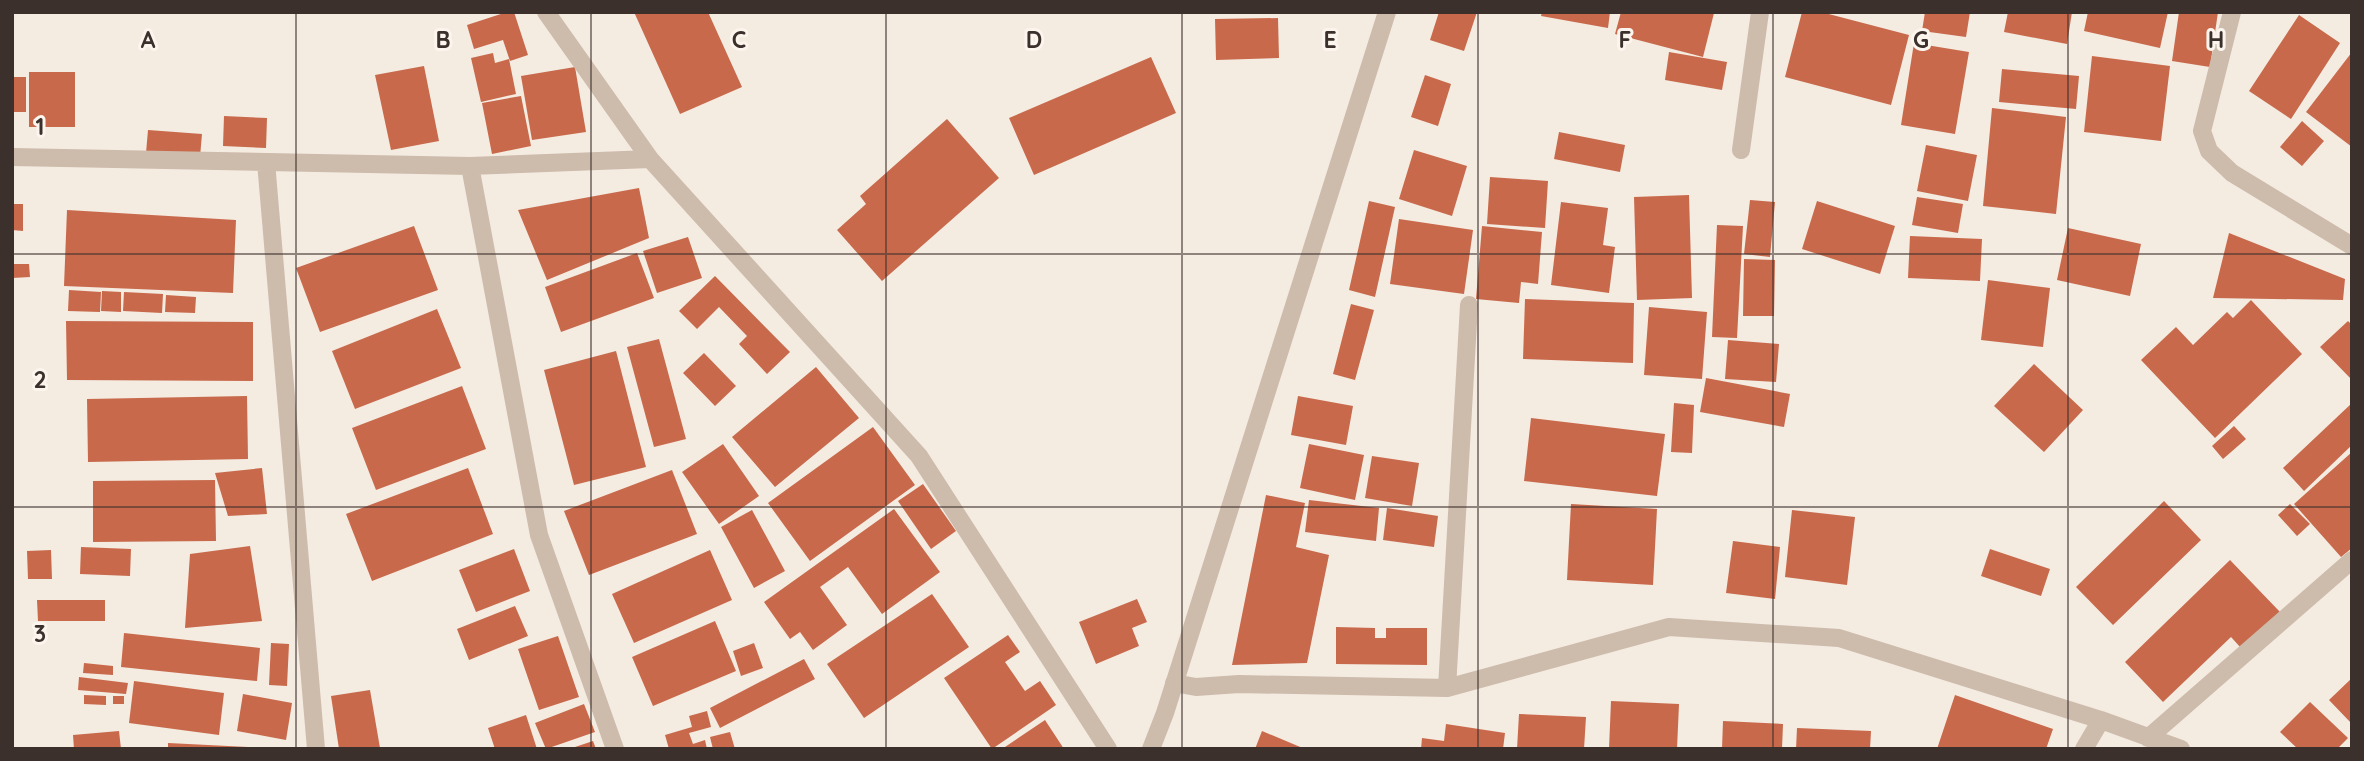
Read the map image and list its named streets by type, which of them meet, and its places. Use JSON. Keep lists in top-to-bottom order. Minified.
{"grid":{"columns":["A","B","C","D","E","F","G","H"],"rows":["1","2","3"]}}
